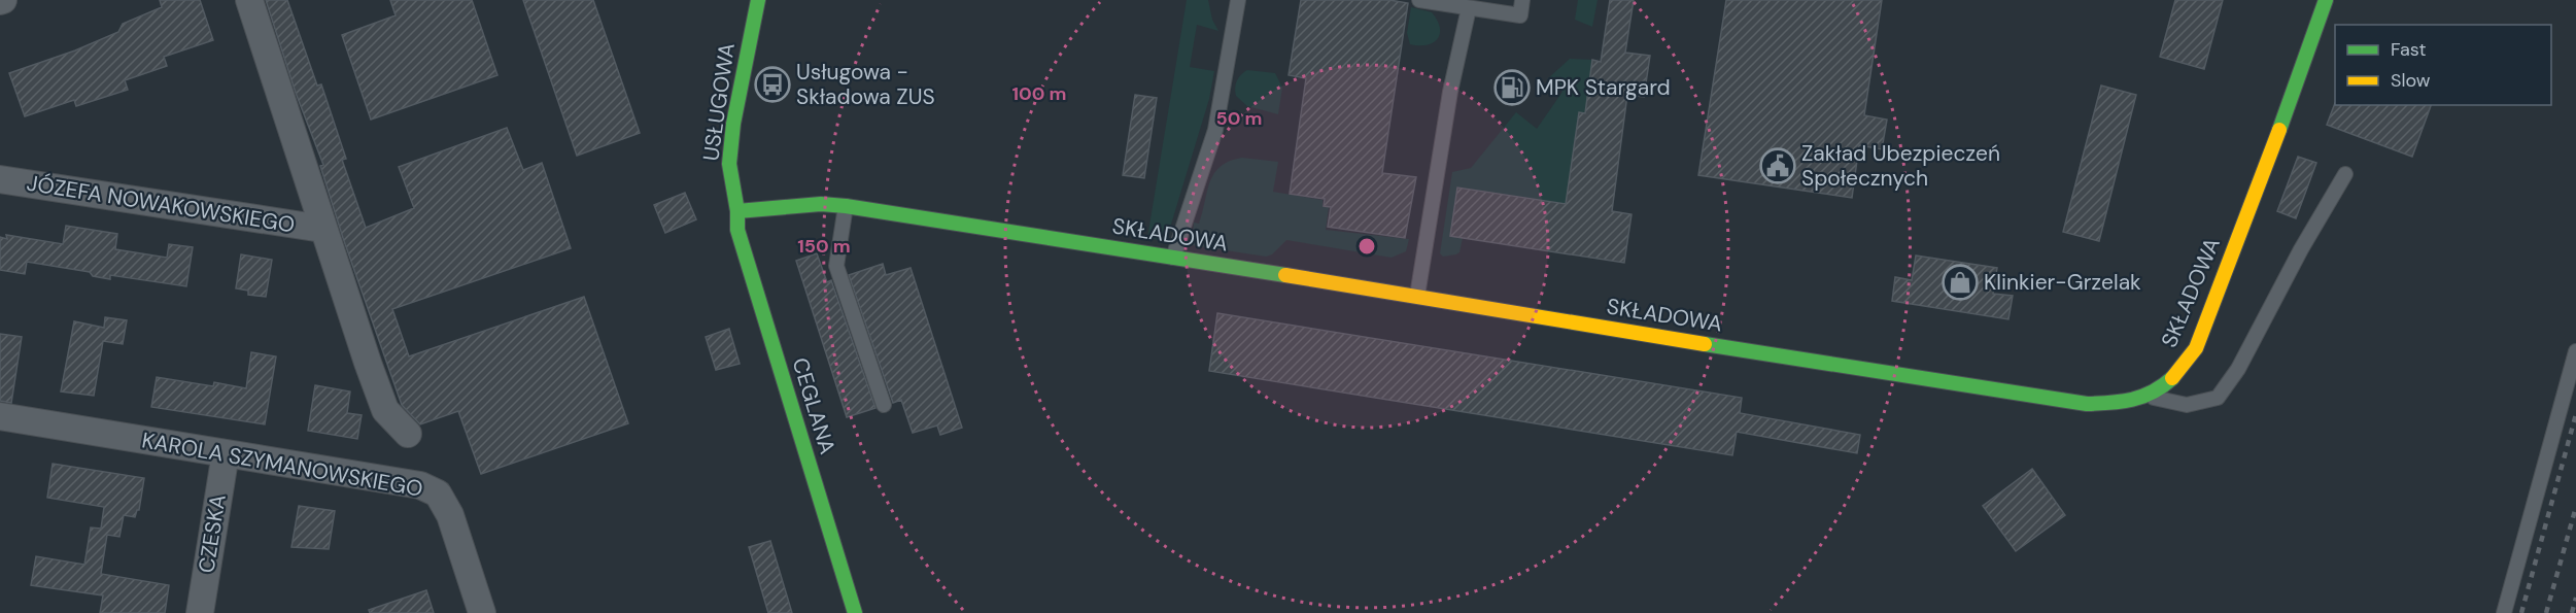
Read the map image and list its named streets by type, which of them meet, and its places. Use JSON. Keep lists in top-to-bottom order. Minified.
{"streets":{"street":["USŁUGOWA","JÓZEFA NOWAKOWSKIEGO","SKŁADOWA","CEGLANA","KAROLA SZYMANOWSKIEGO","CZESKA"]},"crossings":[["USŁUGOWA","SKŁADOWA"],["USŁUGOWA","CEGLANA"],["SKŁADOWA","CEGLANA"],["KAROLA SZYMANOWSKIEGO","CZESKA"]],"places":{"bus stop":["Usługowa - Składowa ZUS"],"fuel station":["MPK Stargard"],"public building":["Zakład Ubezpieczeń Społecznych"],"shop":["Klinkier-Grzelak"]},"legend":["Fast","Slow"],"rings":["100 m","50 m","150 m"]}
